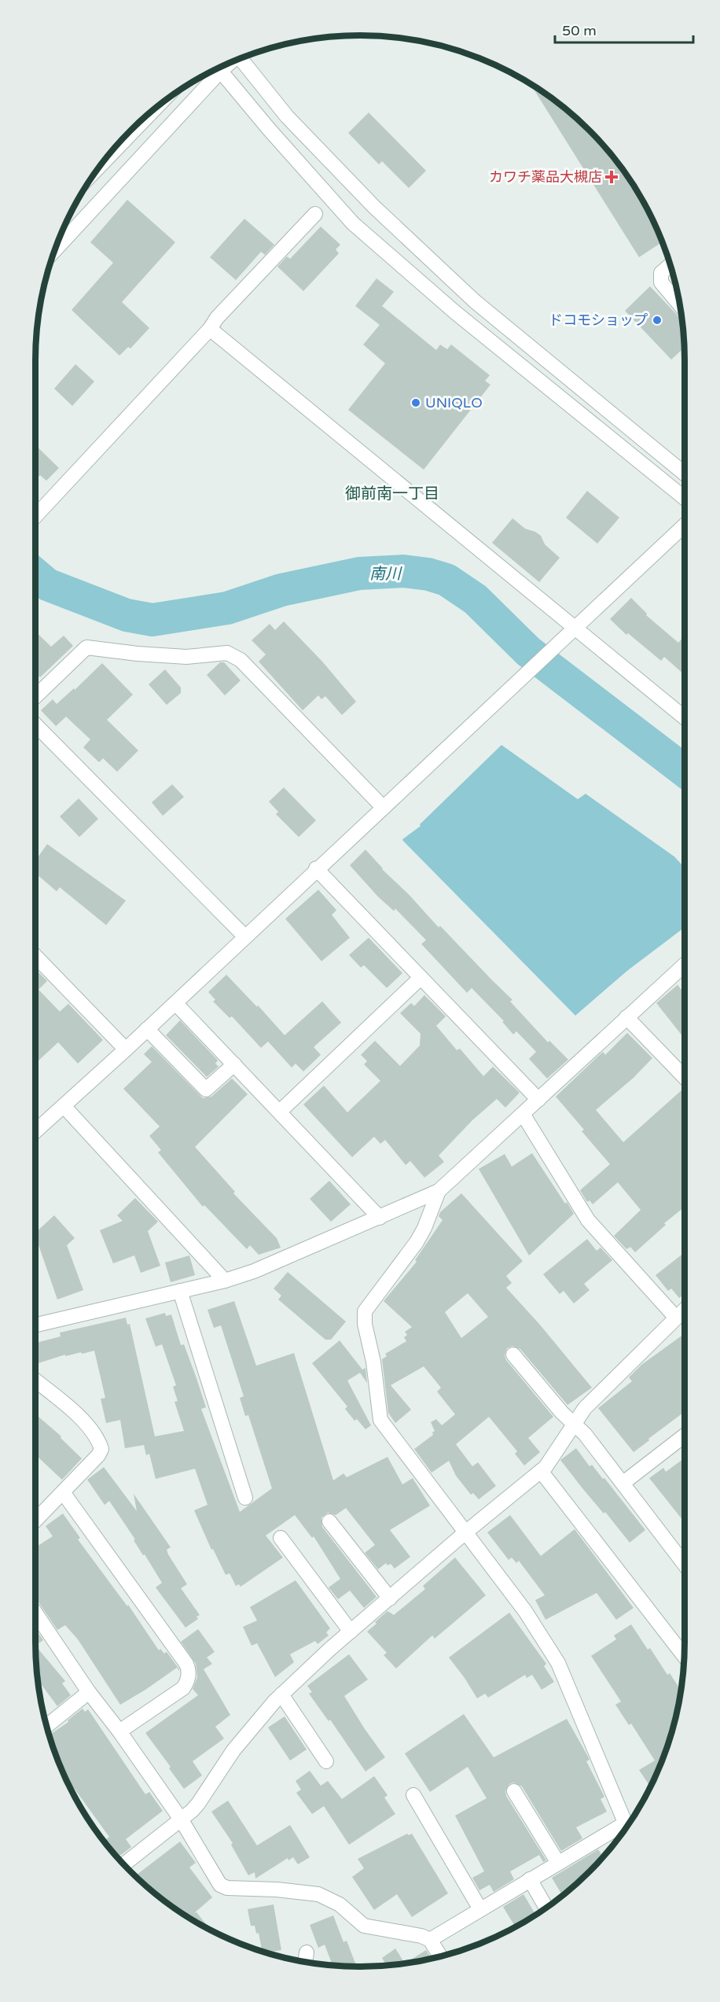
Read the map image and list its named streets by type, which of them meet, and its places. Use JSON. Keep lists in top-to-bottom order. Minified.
{"districts":["御前南一丁目"],"water":["南川"],"places":{"health":["カワチ薬品大槻店"],"other":["ドコモショップ","UNIQLO"]},"scale_bar":"50 m"}
